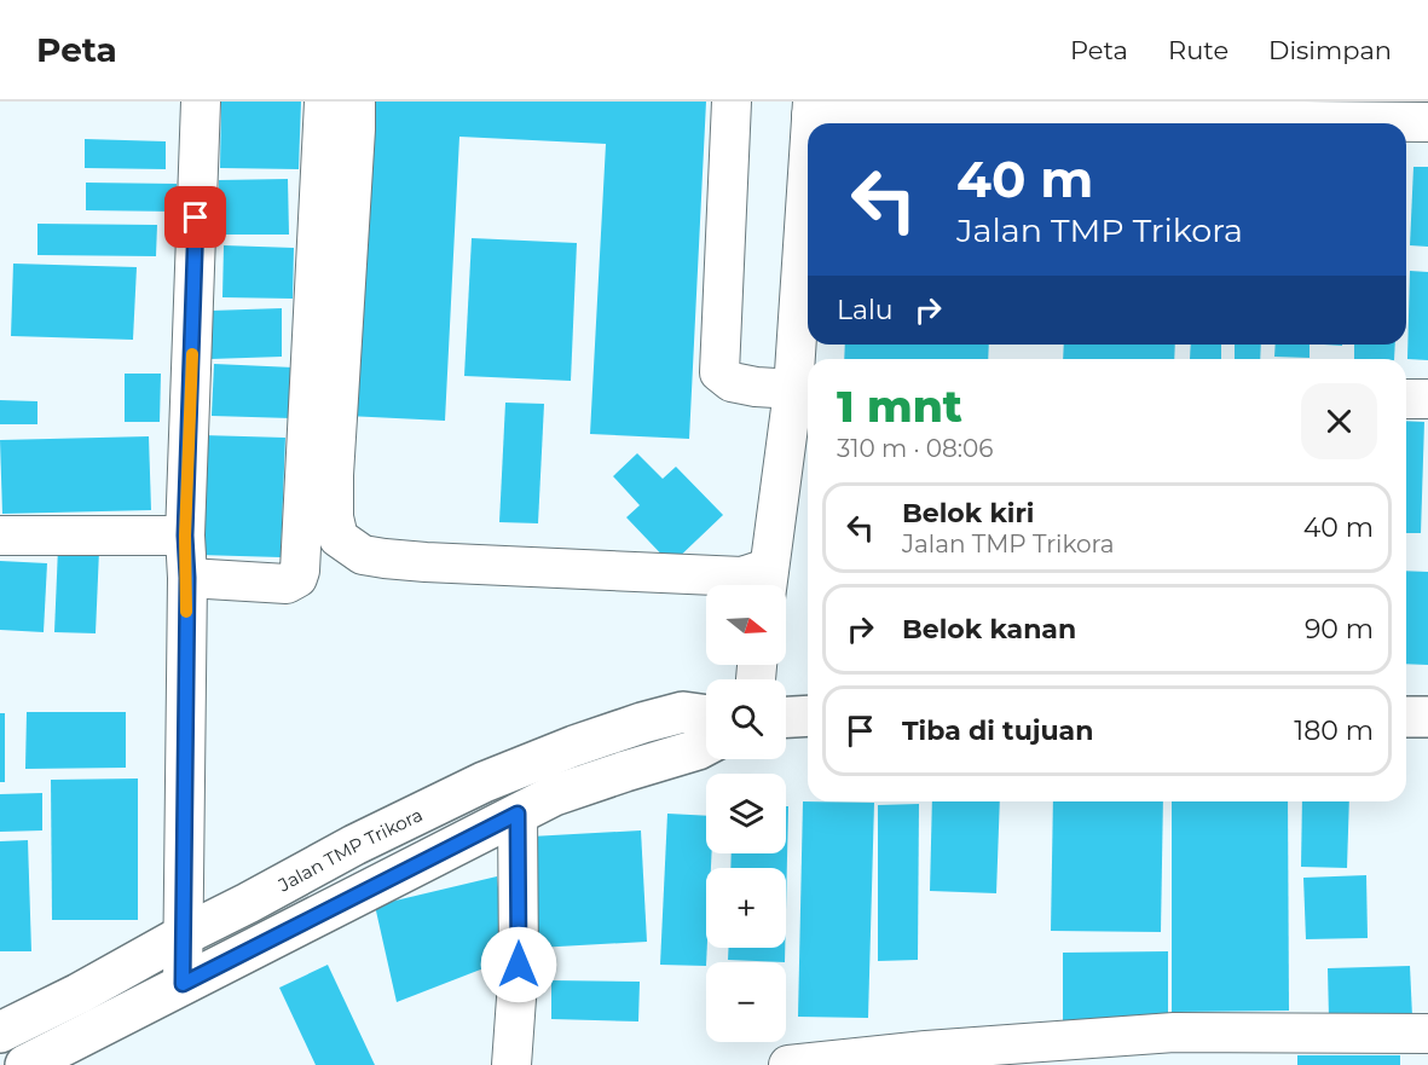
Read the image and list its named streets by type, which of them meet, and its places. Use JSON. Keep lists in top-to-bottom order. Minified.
{"streets":{"highway":["Jalan TMP Trikora"]},"north":"right","page":{"header":"Peta","nav":["Peta","Rute","Disimpan"],"turn":["40 m","Jalan TMP Trikora"],"then":"Lalu","heading":["1 mnt","310 m · 08:06"],"list":[{"name":"Belok kiri","note":"Jalan TMP Trikora","value":"40 m"},{"name":"Belok kanan","value":"90 m"},{"name":"Tiba di tujuan","value":"180 m"}],"map_buttons":["+","−"]}}
